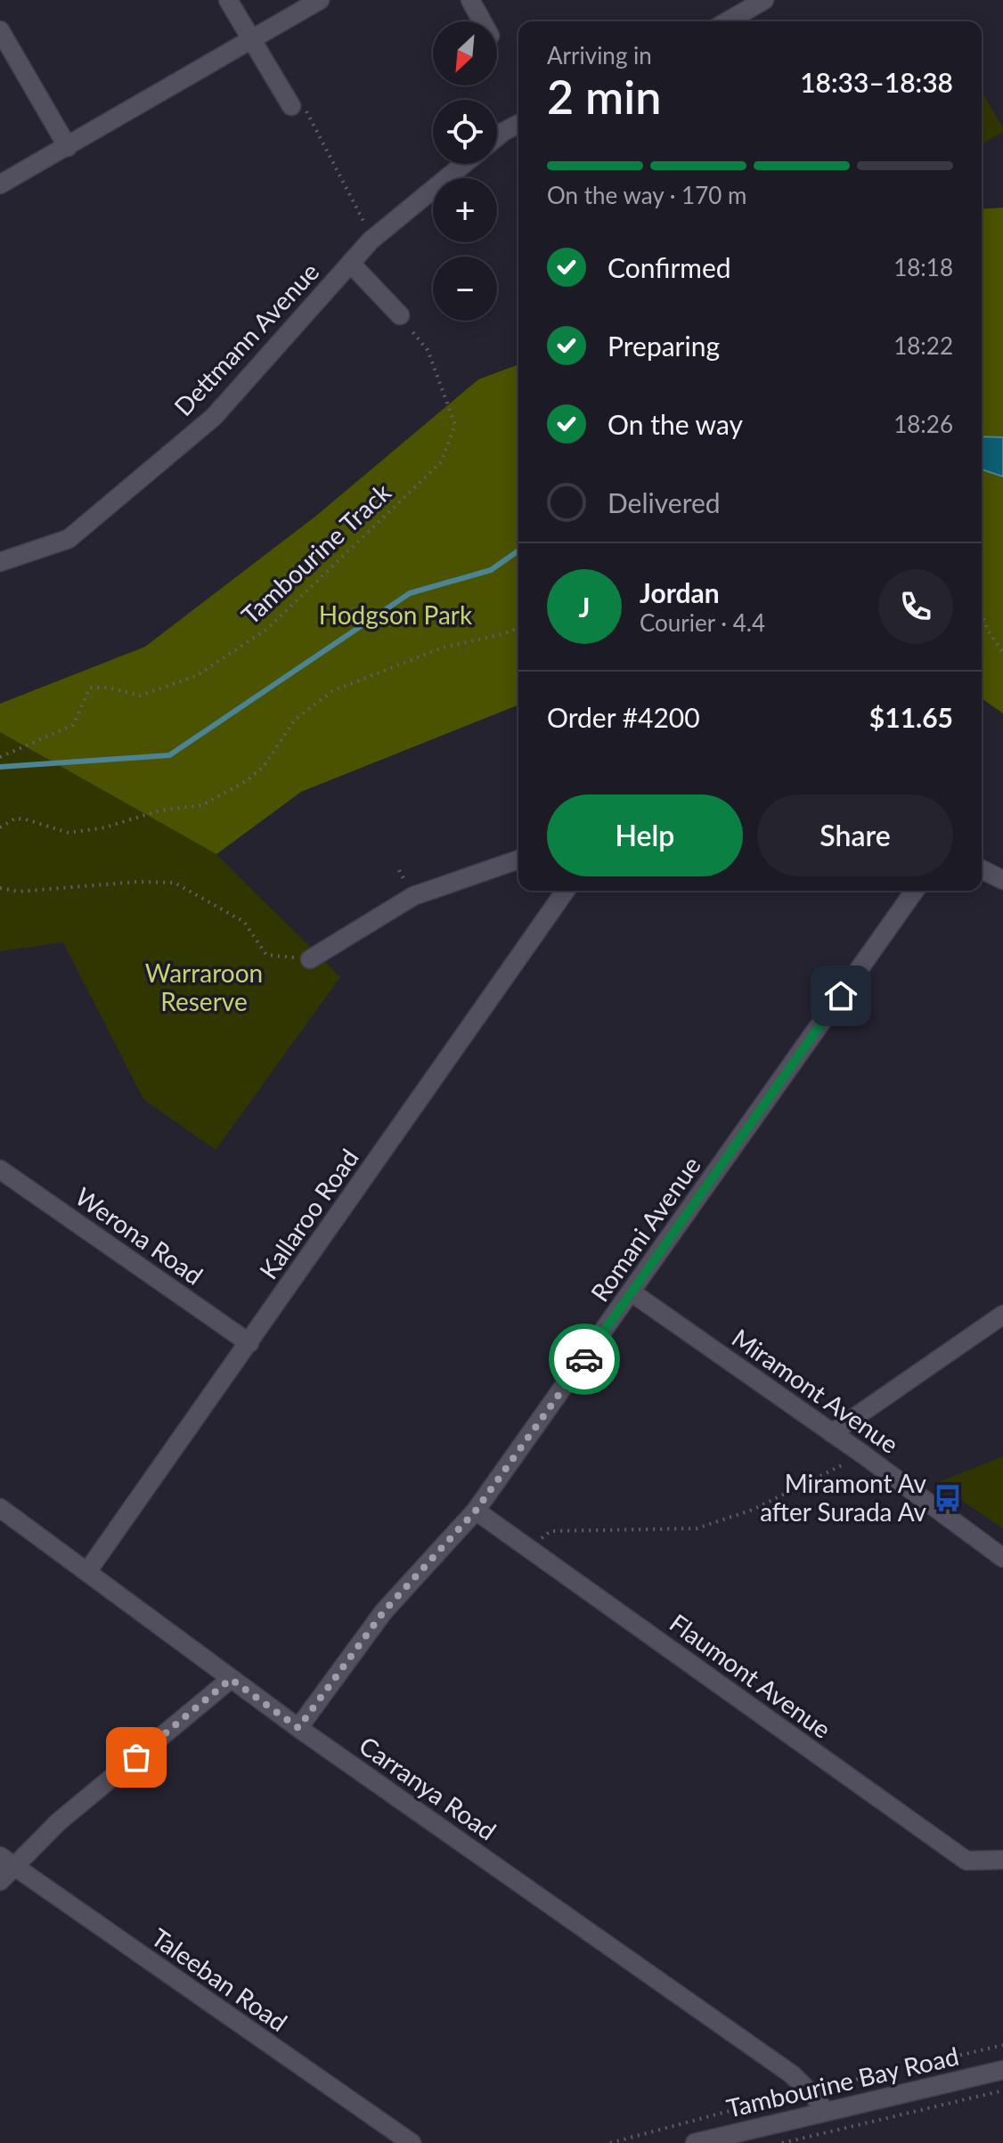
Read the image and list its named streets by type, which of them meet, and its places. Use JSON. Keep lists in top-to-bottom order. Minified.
{"streets":{"street":["Dettmann Avenue","Kallaroo Road","Romani Avenue","Werona Road","Miramont Avenue","Flaumont Avenue","Carranya Road","Taleeban Road","Tambourine Bay Road"],"path":["Tambourine Track"]},"crossings":[["Kallaroo Road","Werona Road"],["Kallaroo Road","Carranya Road"],["Romani Avenue","Miramont Avenue"],["Romani Avenue","Flaumont Avenue"],["Romani Avenue","Carranya Road"],["Carranya Road","Tambourine Bay Road"]],"parks":["Hodgson Park","Warraroon Reserve"],"places":{"bus stop":["Miramont Av after Surada Av"]},"north":"bottom left","page":{"map_buttons":["+","−"],"heading":["2 min","Arriving in","18:33–18:38"],"panel":["Jordan","Courier · 4.4","Order #4200","$11.65"],"bar":"On the way · 170 m","list":[["Confirmed","18:18"],["Preparing","18:22"],["On the way","18:26"],"Delivered"],"round":"J","buttons":["Help","Share"]}}
